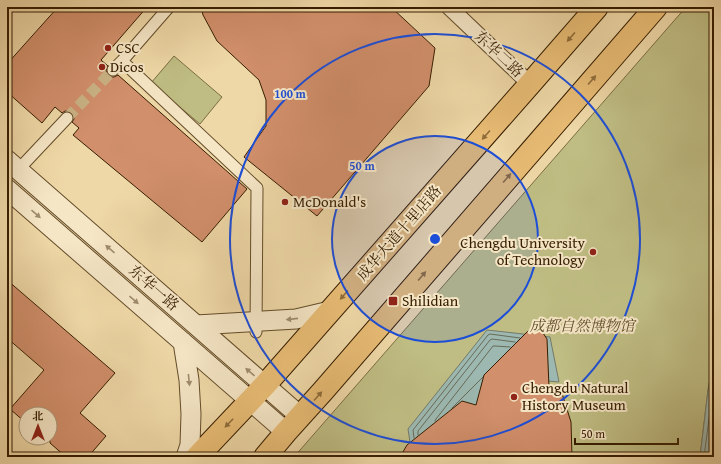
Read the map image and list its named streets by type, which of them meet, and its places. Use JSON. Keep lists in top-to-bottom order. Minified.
{"streets":{"main road":["成华大道十里店路"],"street":["东华二路","东华一路"]},"crossings":[["东华二路","成华大道十里店路"],["成华大道十里店路","东华一路"]],"parks":["成都自然博物馆"],"places":{"other":["CSC","Dicos","McDonald's","Chengdu University of Technology","Chengdu Natural History Museum"],"transit":["Shilidian"]},"scale_bar":"50 m","north":"top","rings":["100 m","50 m"]}
